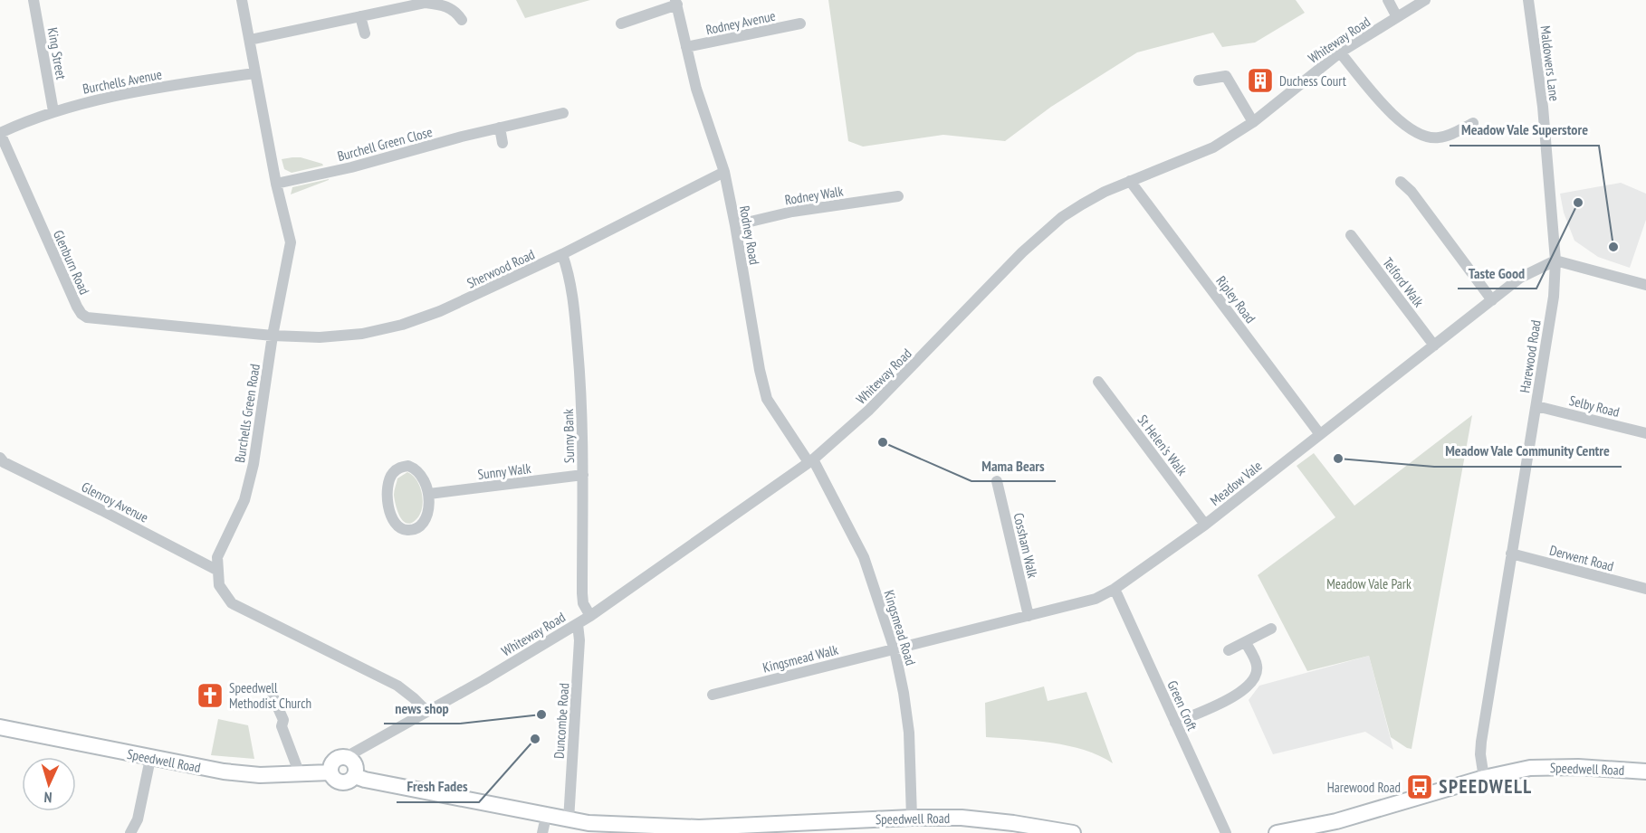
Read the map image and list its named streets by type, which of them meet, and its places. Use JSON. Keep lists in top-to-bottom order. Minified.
{"streets":{"street":["Rodney Avenue","Whiteway Road","King Street","Maldowers Lane","Burchells Avenue","Burchell Green Close","Rodney Walk","Rodney Road","Glenburn Road","Sherwood Road","Telford Walk","Ripley Road","Harewood Road","Selby Road","Burchells Green Road","Sunny Bank","St Helen's Walk","Sunny Walk","Meadow Vale","Glenroy Avenue","Cossham Walk","Derwent Road","Kingsmead Road","Kingsmead Walk","Green Croft","Duncombe Road","Speedwell Road"]},"crossings":[["Rodney Avenue","Rodney Road"],["Whiteway Road","Rodney Road"],["Whiteway Road","Ripley Road"],["Whiteway Road","Burchells Green Road"],["Whiteway Road","Sunny Bank"],["Whiteway Road","Kingsmead Road"],["Whiteway Road","Duncombe Road"],["Whiteway Road","Speedwell Road"],["King Street","Burchells Avenue"],["Maldowers Lane","Harewood Road"],["Maldowers Lane","Meadow Vale"],["Burchells Avenue","Glenburn Road"],["Burchells Avenue","Burchells Green Road"],["Burchell Green Close","Burchells Green Road"],["Rodney Walk","Rodney Road"],["Rodney Road","Sherwood Road"],["Rodney Road","Kingsmead Road"],["Glenburn Road","Sherwood Road"],["Glenburn Road","Burchells Green Road"],["Sherwood Road","Burchells Green Road"],["Sherwood Road","Sunny Bank"],["Telford Walk","Meadow Vale"],["Ripley Road","Meadow Vale"],["Harewood Road","Selby Road"],["Harewood Road","Meadow Vale"],["Harewood Road","Derwent Road"],["Harewood Road","Speedwell Road"],["Burchells Green Road","Glenroy Avenue"],["Sunny Bank","Sunny Walk"],["St Helen's Walk","Meadow Vale"],["Meadow Vale","Cossham Walk"],["Meadow Vale","Kingsmead Road"],["Meadow Vale","Kingsmead Walk"],["Meadow Vale","Green Croft"],["Kingsmead Road","Kingsmead Walk"],["Kingsmead Road","Speedwell Road"],["Duncombe Road","Speedwell Road"]],"districts":["SPEEDWELL"],"parks":["Meadow Vale Park"],"places":{"building":["Duchess Court"],"other":["Taste Good","Meadow Vale Superstore","Mama Bears","Meadow Vale Community Centre","news shop","Fresh Fades"],"church":["Speedwell Methodist Church"],"bus stop":["Harewood Road"]},"north":"bottom"}
